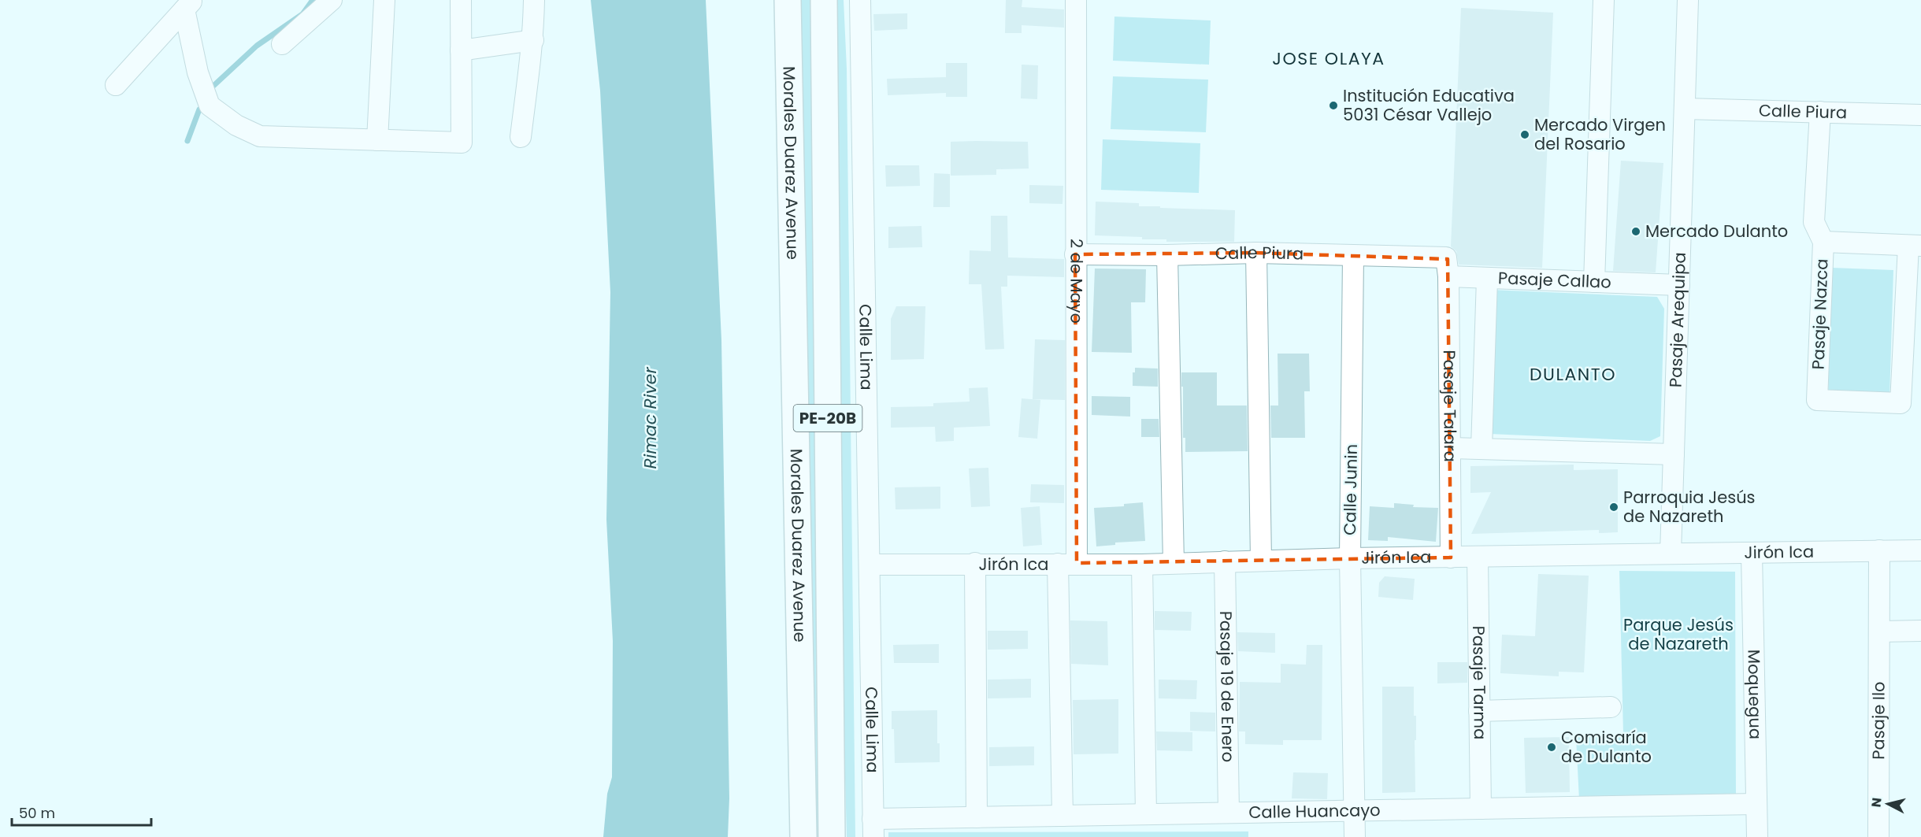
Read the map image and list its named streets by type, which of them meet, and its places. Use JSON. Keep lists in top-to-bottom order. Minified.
{"streets":{"highway":["Morales Duarez Avenue","PE-20B"],"street":["Calle Piura","Pasaje Callao","2 de Mayo","Pasaje Nazca","Pasaje Arequipa","Calle Lima","Pasaje Talara","Calle Junin","Jirón Ica","Pasaje Tarma","Pasaje 19 de Enero","Moquegua","Pasaje Ilo","Calle Huancayo"]},"crossings":[["Calle Piura","2 de Mayo"],["Calle Piura","Pasaje Arequipa"],["Calle Piura","Pasaje Talara"],["Calle Piura","Calle Junin"],["Pasaje Callao","Pasaje Arequipa"],["2 de Mayo","Jirón Ica"],["2 de Mayo","Calle Huancayo"],["Pasaje Arequipa","Jirón Ica"],["Calle Lima","Jirón Ica"],["Calle Lima","Calle Huancayo"],["Pasaje Talara","Jirón Ica"],["Calle Junin","Jirón Ica"],["Calle Junin","Calle Huancayo"],["Jirón Ica","Pasaje Tarma"],["Jirón Ica","Pasaje 19 de Enero"],["Jirón Ica","Moquegua"],["Jirón Ica","Pasaje Ilo"],["Pasaje Tarma","Calle Huancayo"],["Pasaje 19 de Enero","Calle Huancayo"],["Moquegua","Calle Huancayo"]],"districts":["JOSE OLAYA","DULANTO"],"water":["Rimac River"],"parks":["Parque Jesús de Nazareth"],"places":["Institución Educativa 5031 César Vallejo","Mercado Virgen del Rosario","Mercado Dulanto","Parroquia Jesús de Nazareth","Comisaría de Dulanto"],"scale_bar":"50 m","north":"left"}
